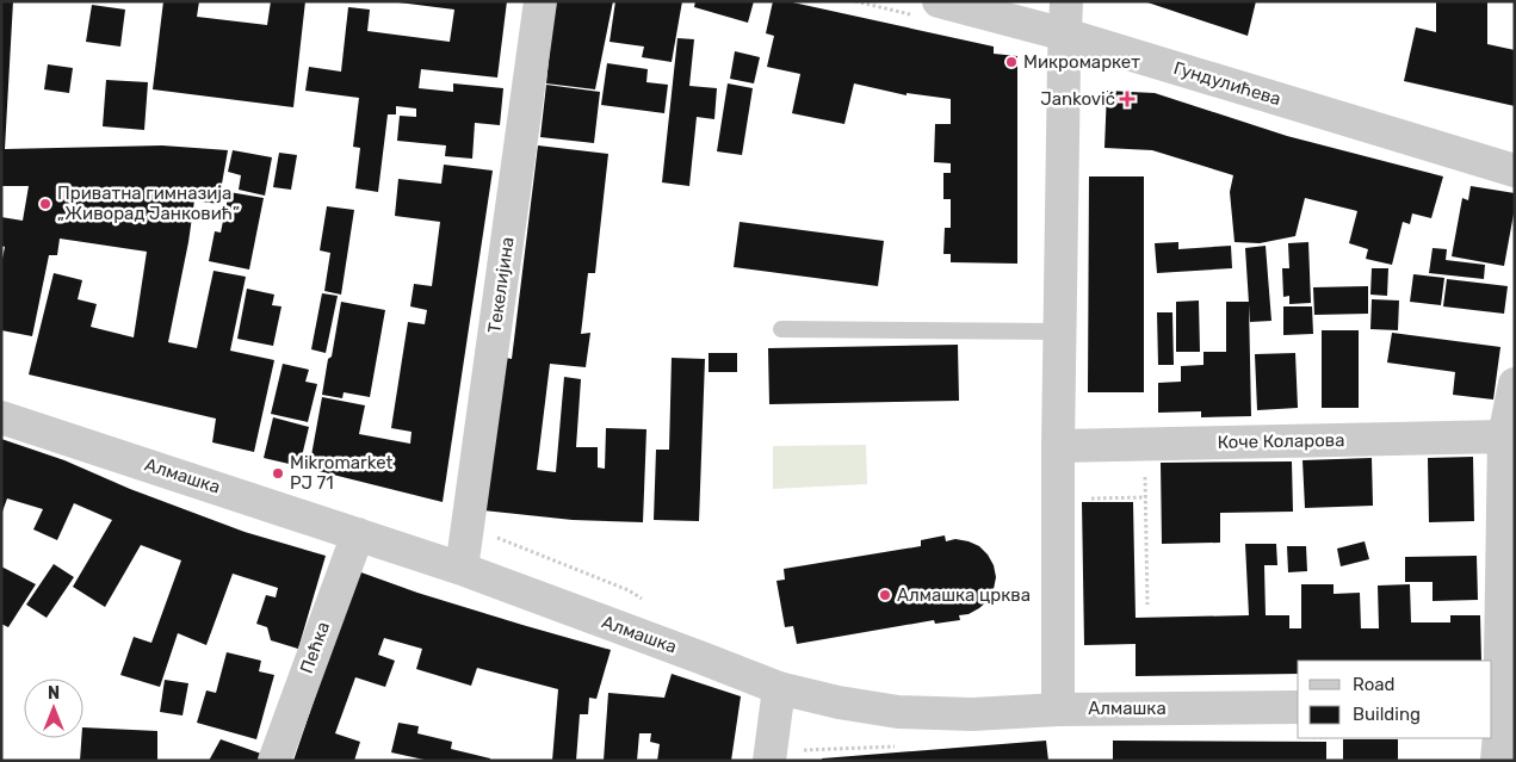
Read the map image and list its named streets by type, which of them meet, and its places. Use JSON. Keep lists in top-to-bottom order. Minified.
{"streets":{"street":["Гундулићева","Текелијина","Коче Коларова","Алмашка","Пећка"]},"crossings":[["Текелијина","Алмашка"],["Алмашка","Пећка"]],"places":{"other":["Микромаркет","Приватна гимназија „Живорад Јанковић”","Mikromarket PJ 71","Алмашка црква"],"health":["Janković"]},"legend":["Road","Building"],"north":"top"}
